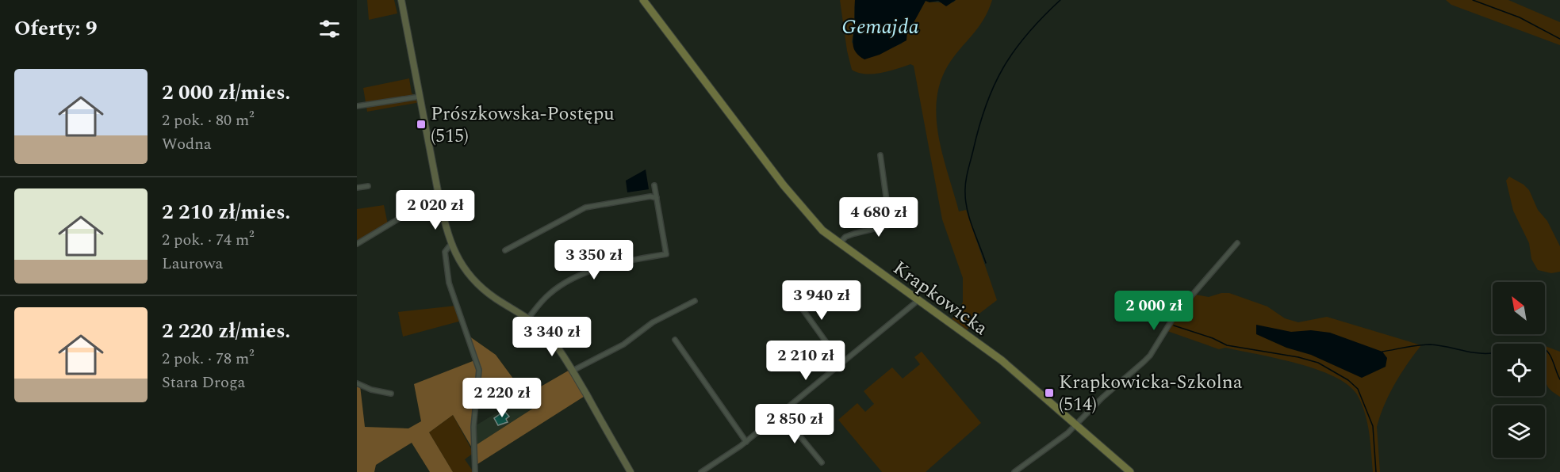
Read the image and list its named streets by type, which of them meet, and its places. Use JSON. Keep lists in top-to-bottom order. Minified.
{"streets":{"main road":["Krapkowicka"]},"water":["Gemajda"],"places":{"transit":["Prószkowska-Postępu (515)","Krapkowicka-Szkolna (514)"]},"north":"top left","page":{"heading":"Oferty: 9","list":[{"name":"2 000 zł/mies.","note":"2 pok. · 80 m² · Wodna"},{"name":"2 210 zł/mies.","note":"2 pok. · 74 m² · Laurowa"},{"name":"2 220 zł/mies.","note":"2 pok. · 78 m² · Stara Droga"}],"price":["2 020 zł","4 680 zł","3 350 zł","3 940 zł","2 000 zł","3 340 zł","2 210 zł","2 220 zł","2 850 zł"]}}
